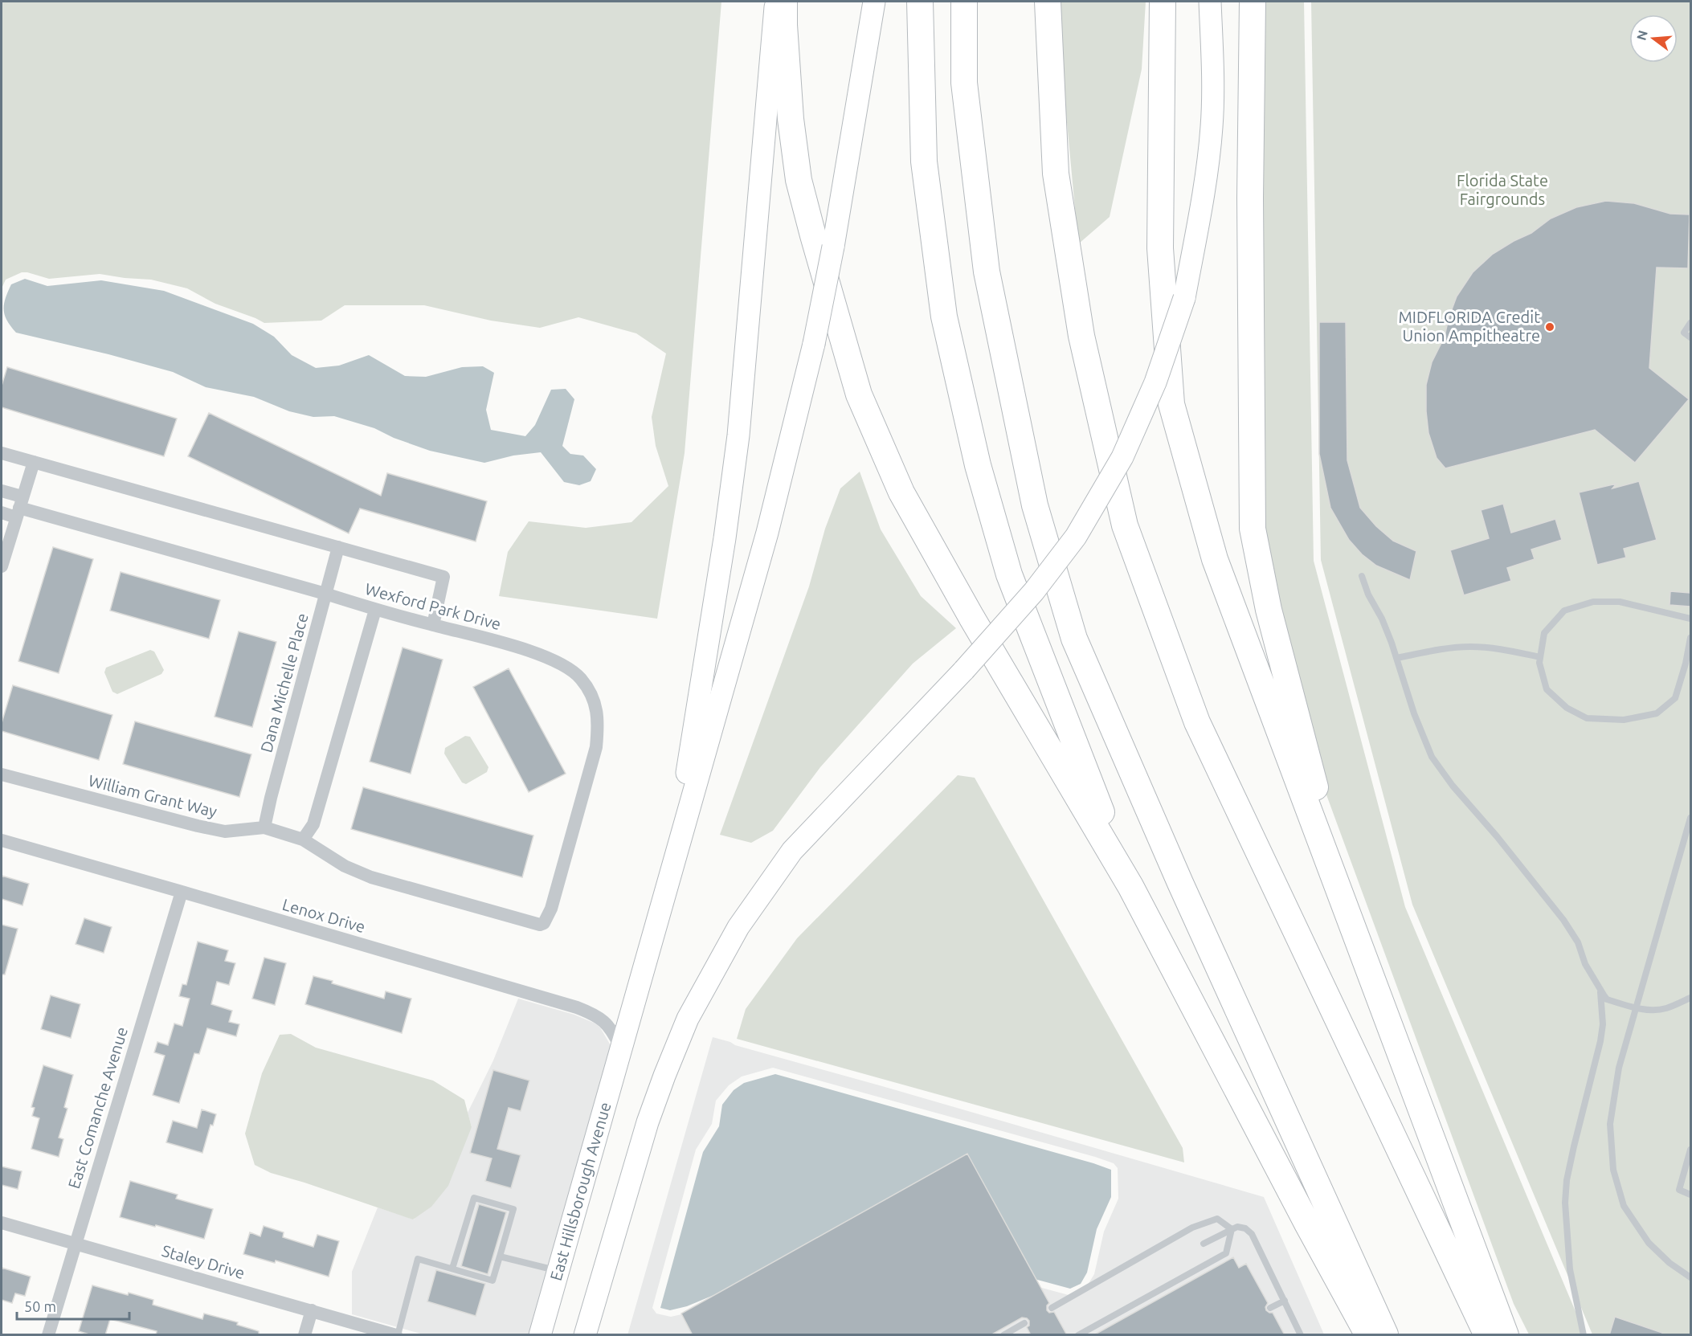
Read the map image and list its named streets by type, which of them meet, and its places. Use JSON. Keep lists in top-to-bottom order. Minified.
{"streets":{"main road":["East Hillsborough Avenue"],"street":["Wexford Park Drive","Dana Michelle Place","William Grant Way","Lenox Drive","East Comanche Avenue","Staley Drive"]},"crossings":[["Wexford Park Drive","Dana Michelle Place"],["Wexford Park Drive","William Grant Way"],["Dana Michelle Place","William Grant Way"],["Lenox Drive","East Comanche Avenue"],["Lenox Drive","East Hillsborough Avenue"],["East Comanche Avenue","Staley Drive"]],"parks":["Florida State Fairgrounds"],"places":["MIDFLORIDA Credit Union Ampitheatre"],"scale_bar":"50 m","north":"left"}
